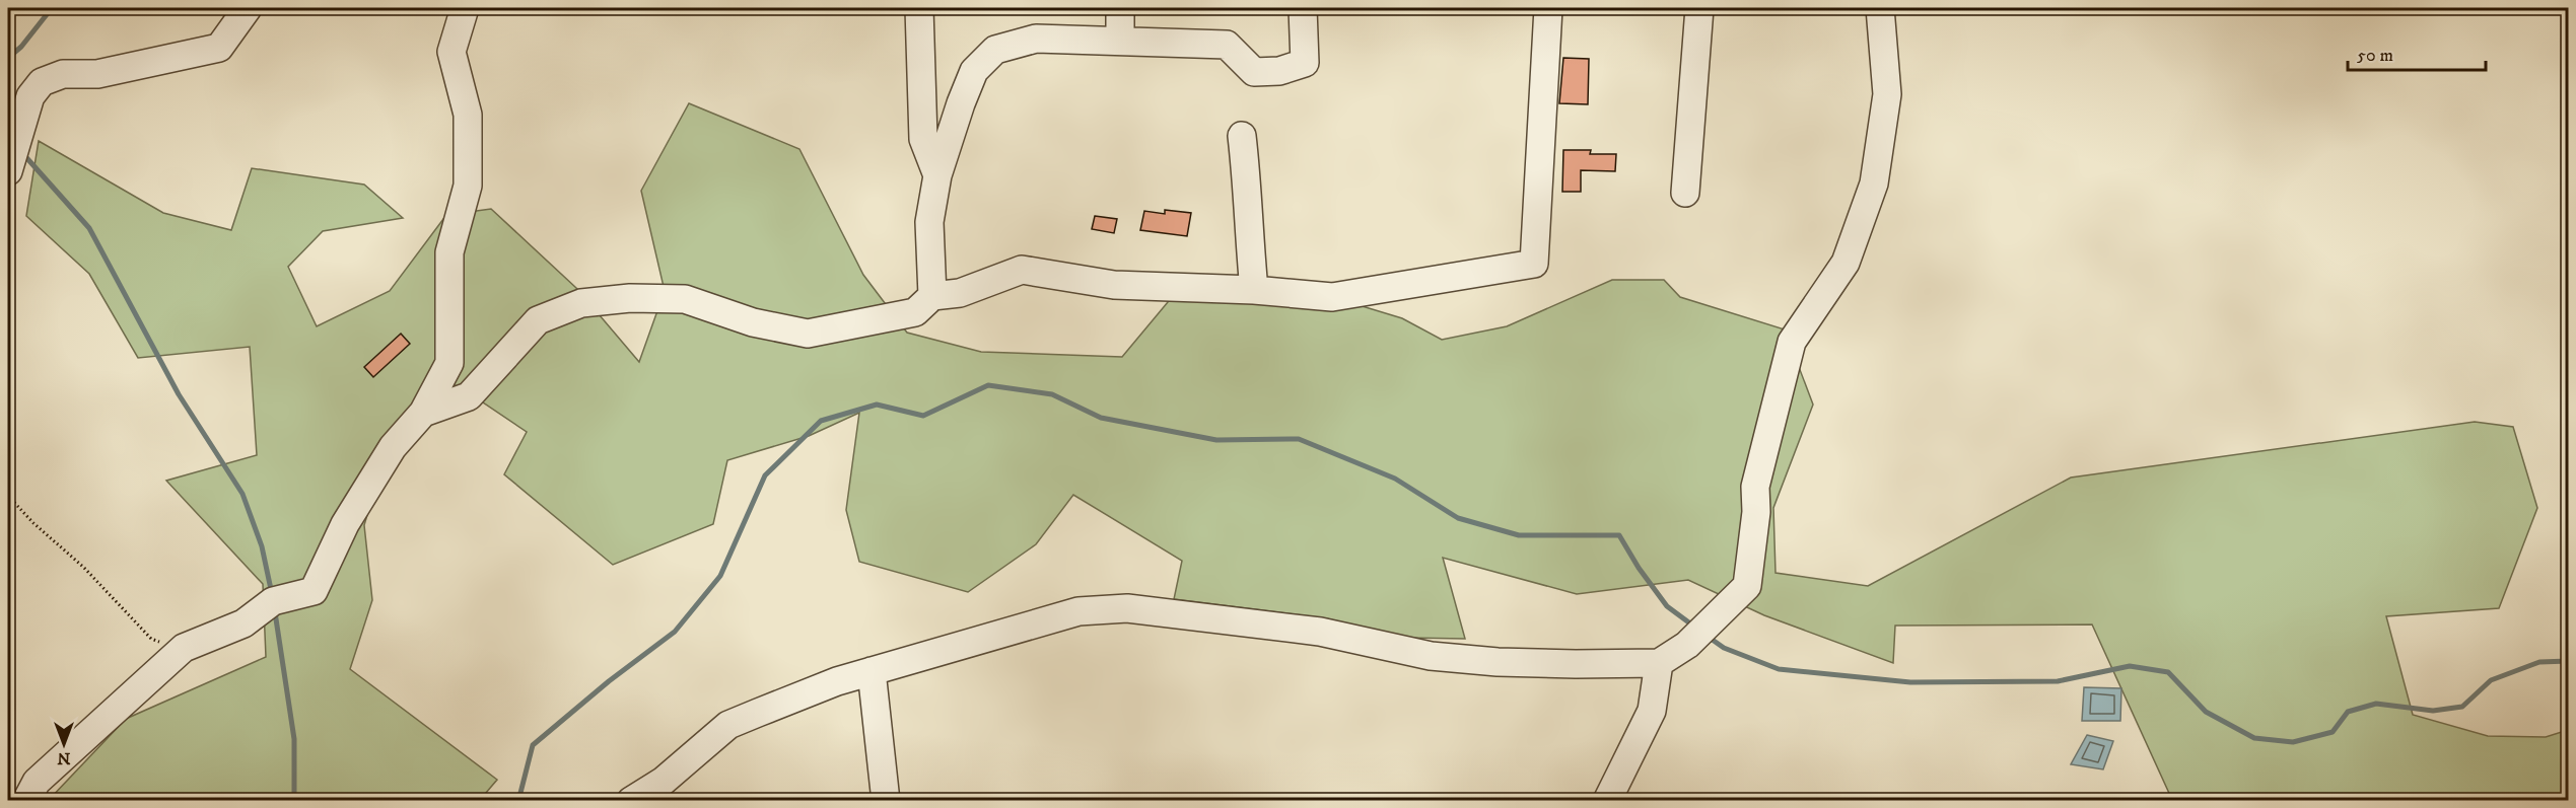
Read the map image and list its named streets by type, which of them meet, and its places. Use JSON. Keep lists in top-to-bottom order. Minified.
{"scale_bar":"50 m","north":"bottom"}
